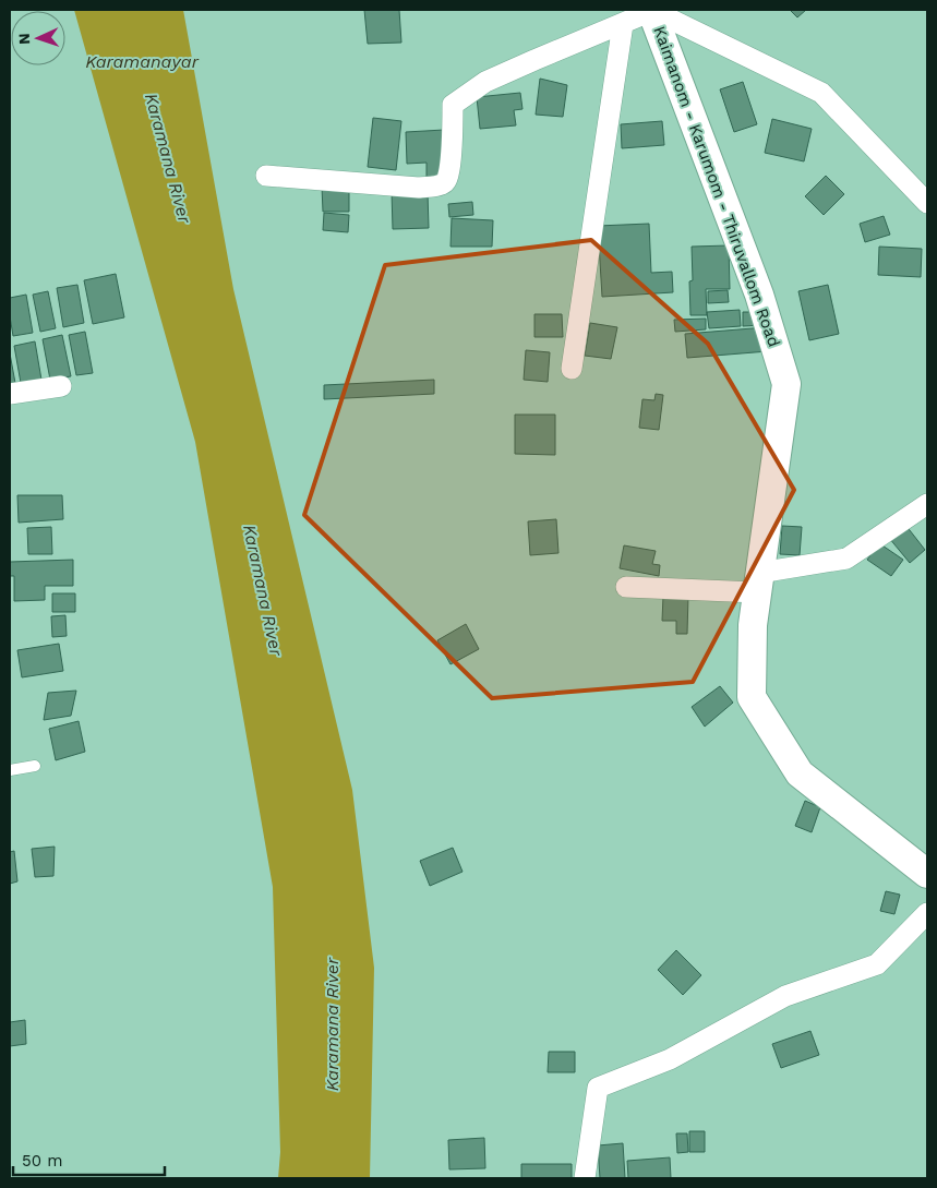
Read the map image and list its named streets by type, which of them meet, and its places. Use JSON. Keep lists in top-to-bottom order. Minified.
{"streets":{"main road":["Kaimanom - Karumom - Thiruvallom Road"]},"water":["Karamanayar","Karamana River"],"scale_bar":"50 m","north":"left"}
